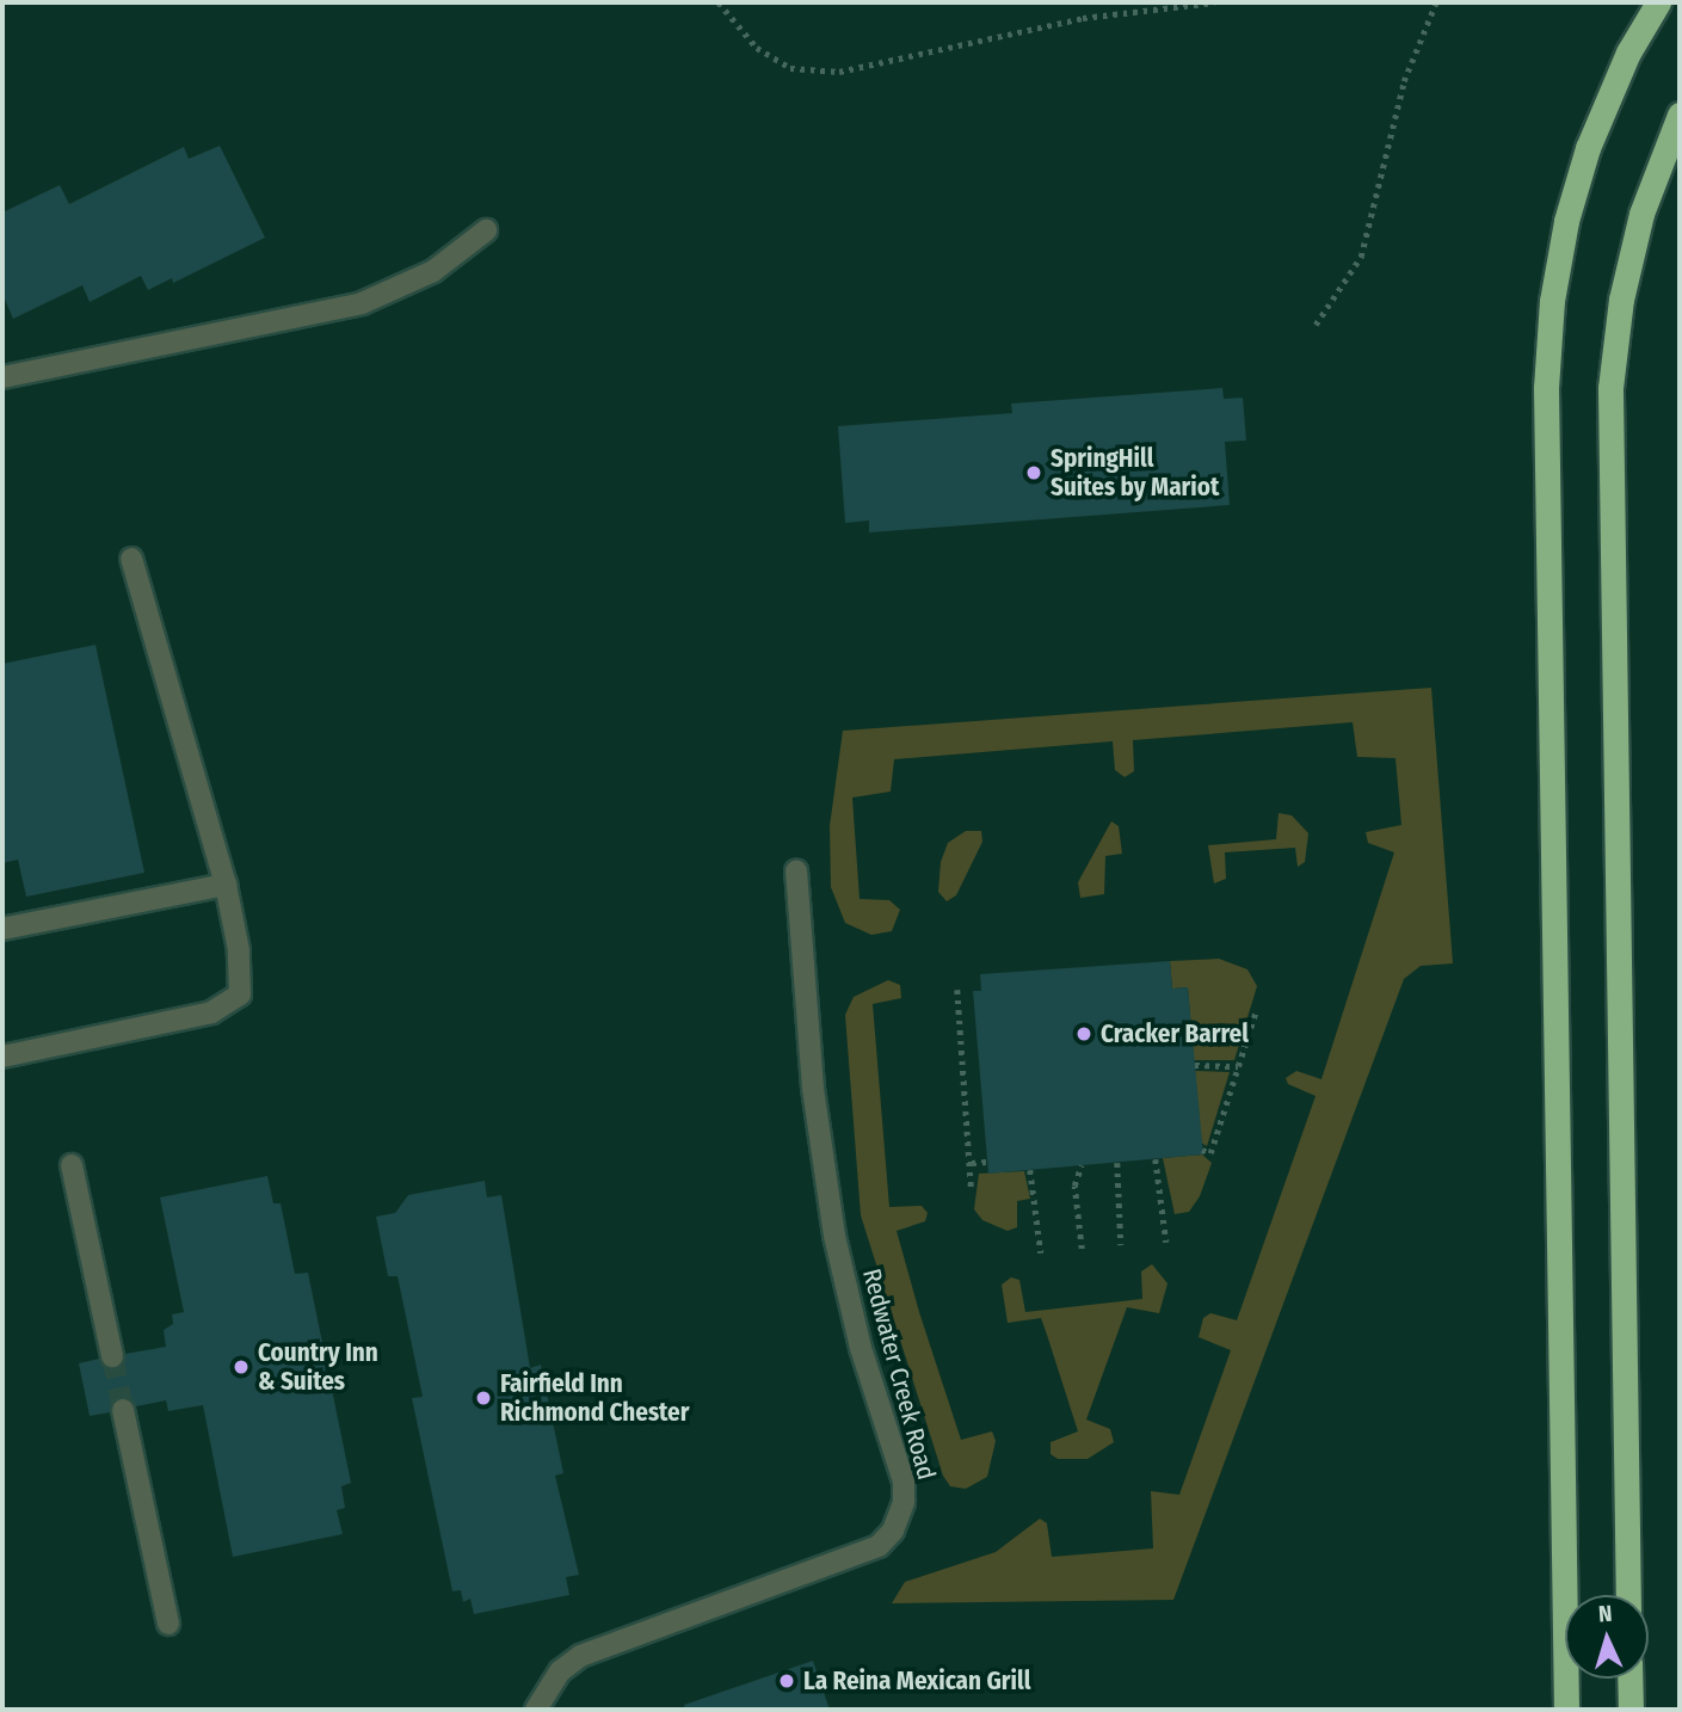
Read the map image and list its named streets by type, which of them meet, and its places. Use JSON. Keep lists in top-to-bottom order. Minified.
{"streets":{"street":["Redwater Creek Road"]},"places":["SpringHill Suites by Mariot","Cracker Barrel","Country Inn & Suites","Fairfield Inn Richmond Chester","La Reina Mexican Grill"],"north":"top"}
